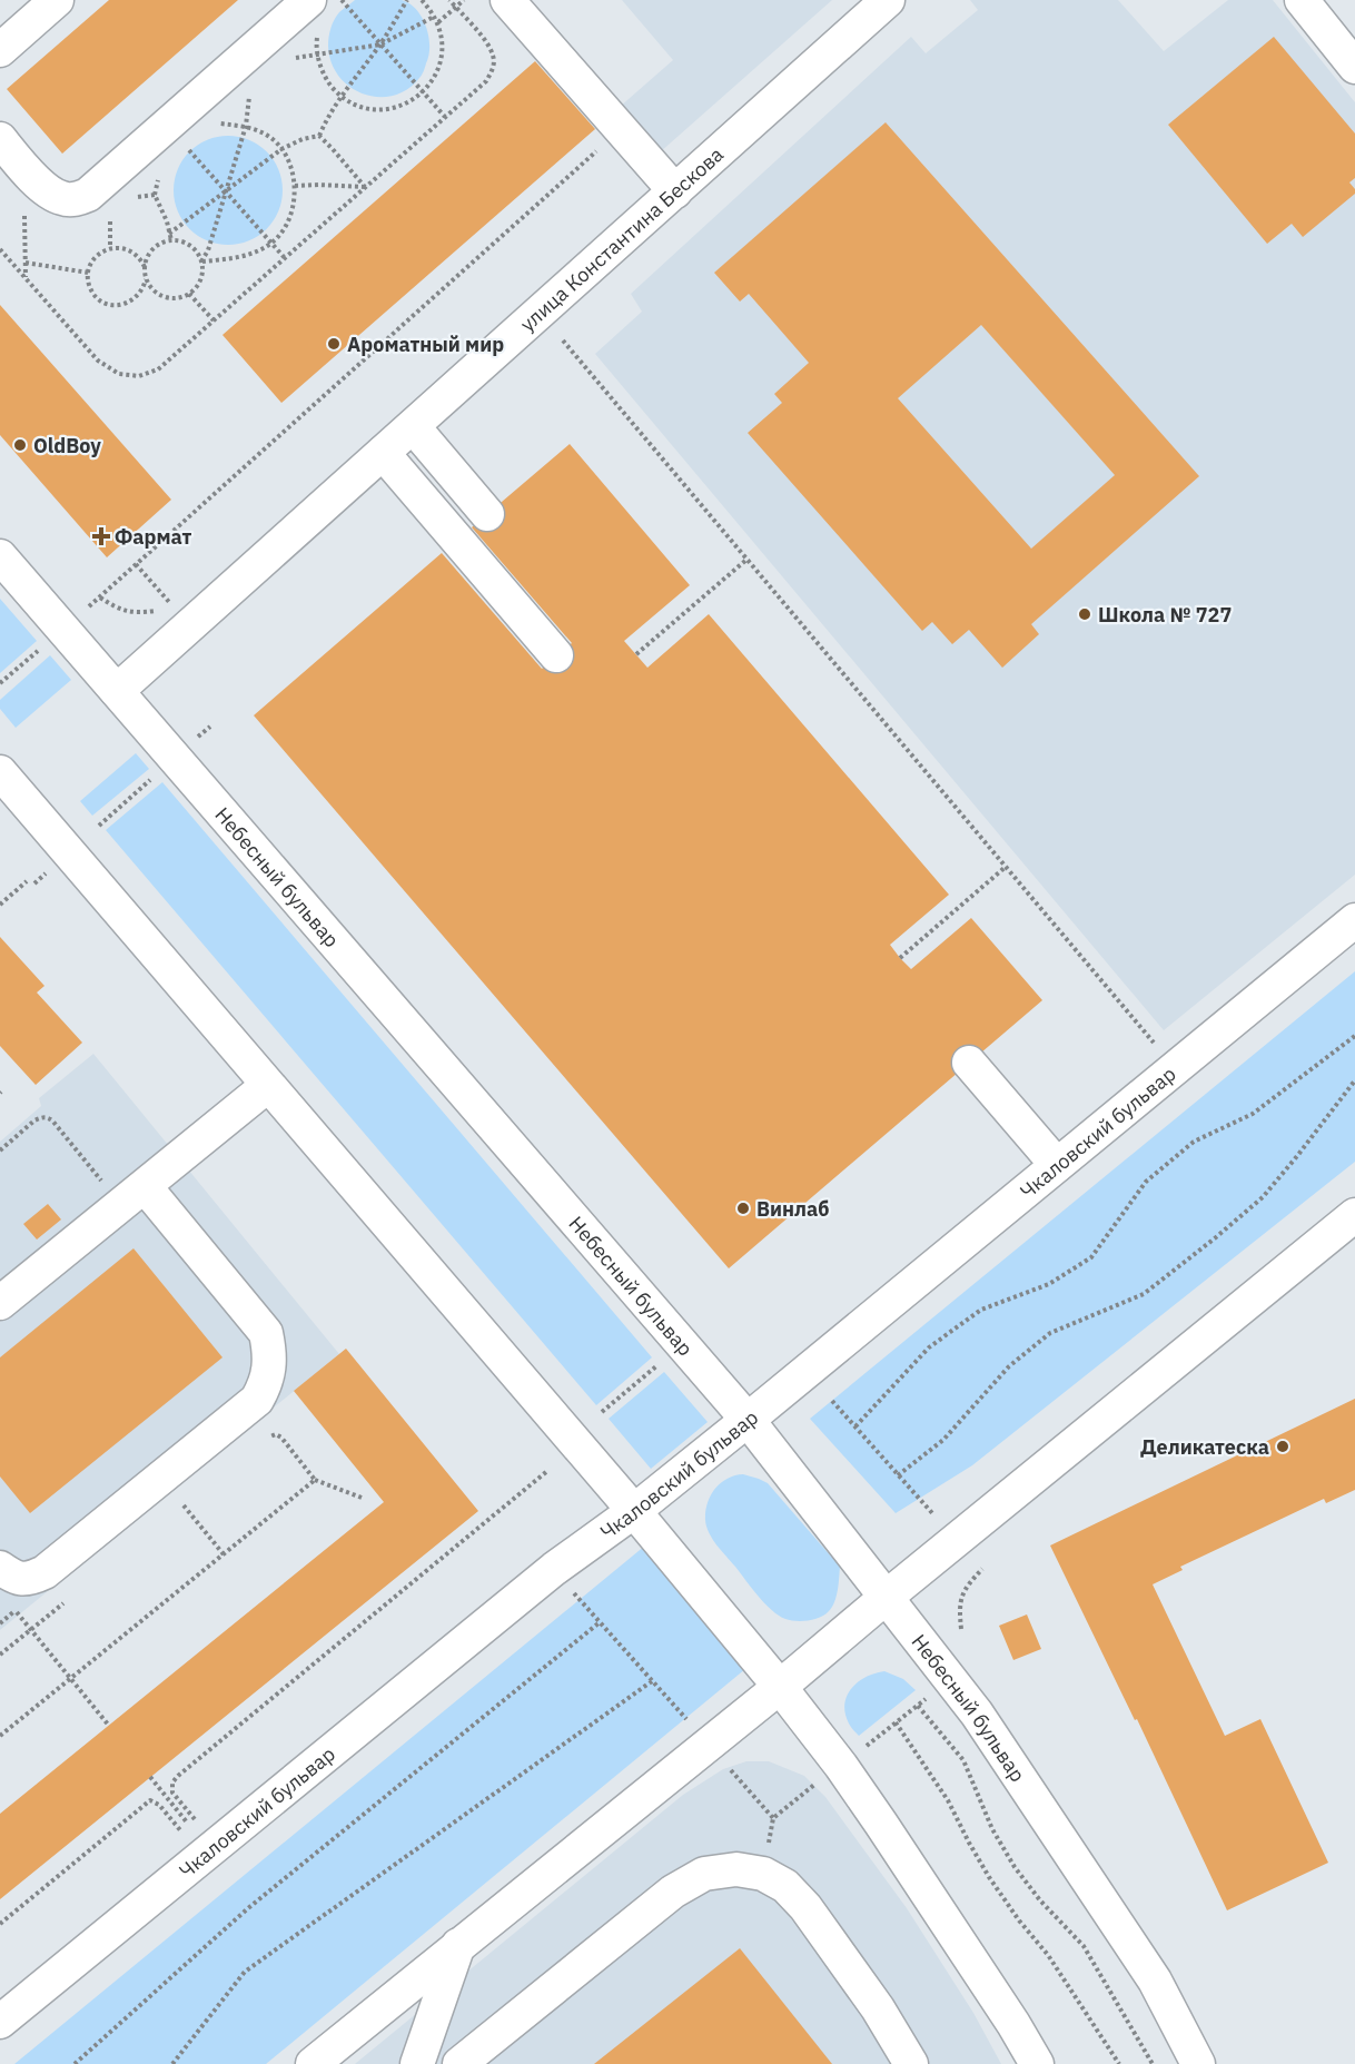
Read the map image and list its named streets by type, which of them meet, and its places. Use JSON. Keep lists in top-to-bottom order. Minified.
{"streets":{"street":["улица Константина Бескова","Небесный бульвар","Чкаловский бульвар"]},"crossings":[["улица Константина Бескова","Небесный бульвар"],["Небесный бульвар","Чкаловский бульвар"]],"places":{"other":["Ароматный мир","OldBoy","Школа № 727","Винлаб","Деликатеска"],"health":["Фармат"]}}
